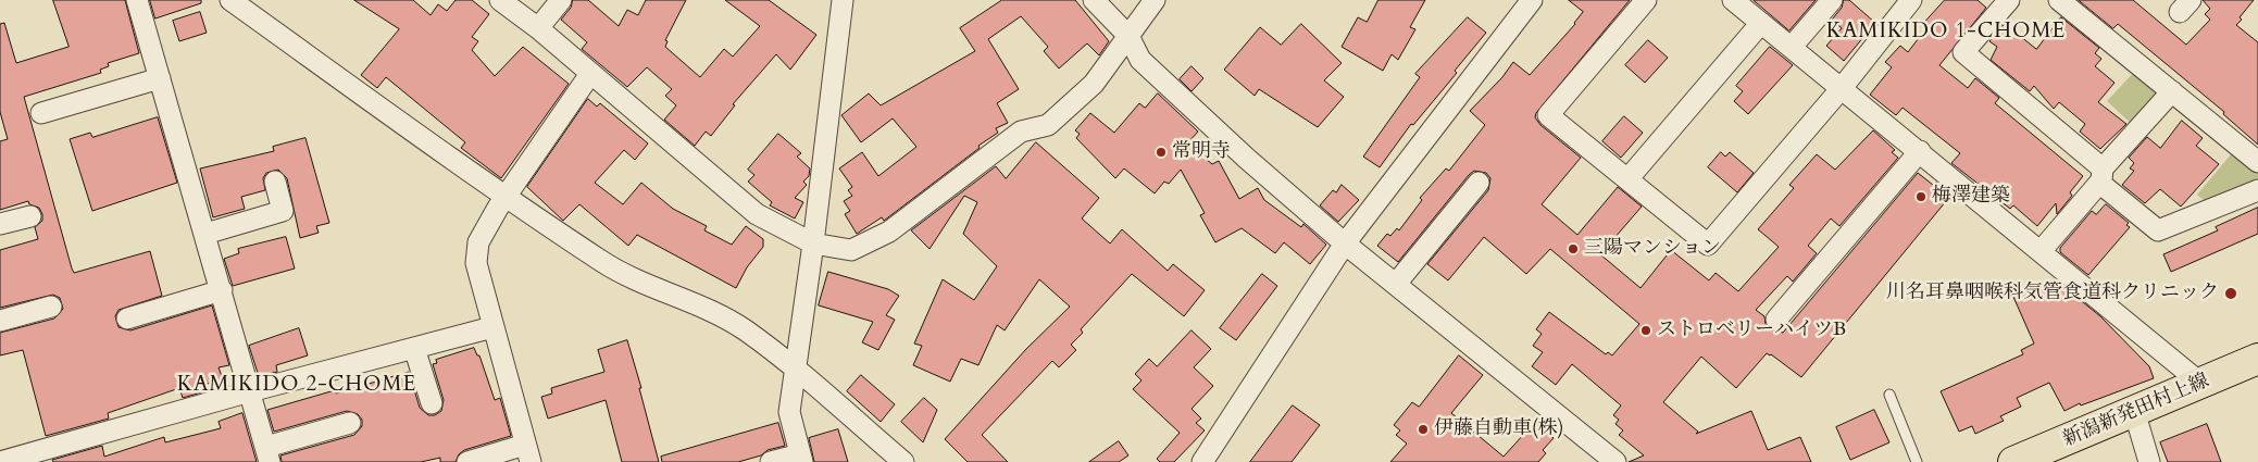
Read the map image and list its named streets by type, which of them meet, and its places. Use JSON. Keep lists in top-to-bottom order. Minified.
{"streets":{"main road":["新潟新発田村上線"]},"districts":["KAMIKIDO 1-CHOME","KAMIKIDO 2-CHOME"],"places":["常明寺","梅澤建築","三陽マンション","川名耳鼻咽喉科気管食道科クリニック","ストロベリーハイツB","伊藤自動車(株)"]}
